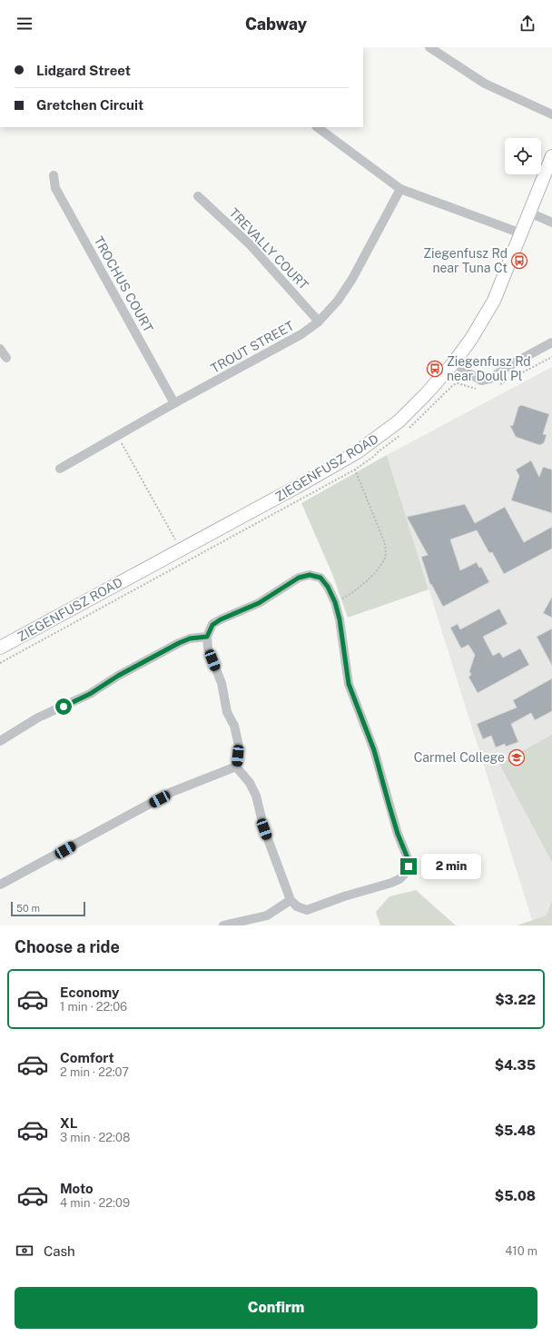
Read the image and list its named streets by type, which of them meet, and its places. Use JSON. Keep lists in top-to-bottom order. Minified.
{"streets":{"street":["TREVALLY COURT","TROCHUS COURT","TROUT STREET","ZIEGENFUSZ ROAD"]},"crossings":[["TREVALLY COURT","TROUT STREET"],["TROCHUS COURT","TROUT STREET"]],"places":{"bus stop":["Ziegenfusz Rd near Tuna Ct","Ziegenfusz Rd near Doull Pl"],"school or university":["Carmel College"]},"scale_bar":"50 m","page":{"header":"Cabway","banner":["Lidgard Street","Gretchen Circuit"],"bubble":"2 min","scale":"50 m","heading":"Choose a ride","list":[{"name":"Economy","note":"1 min · 22:06","value":"$3.22"},{"name":"Comfort","note":"2 min · 22:07","value":"$4.35"},{"name":"XL","note":"3 min · 22:08","value":"$5.48"},{"name":"Moto","note":"4 min · 22:09","value":"$5.08"}],"pay":["Cash","410 m"],"buttons":"Confirm"}}
